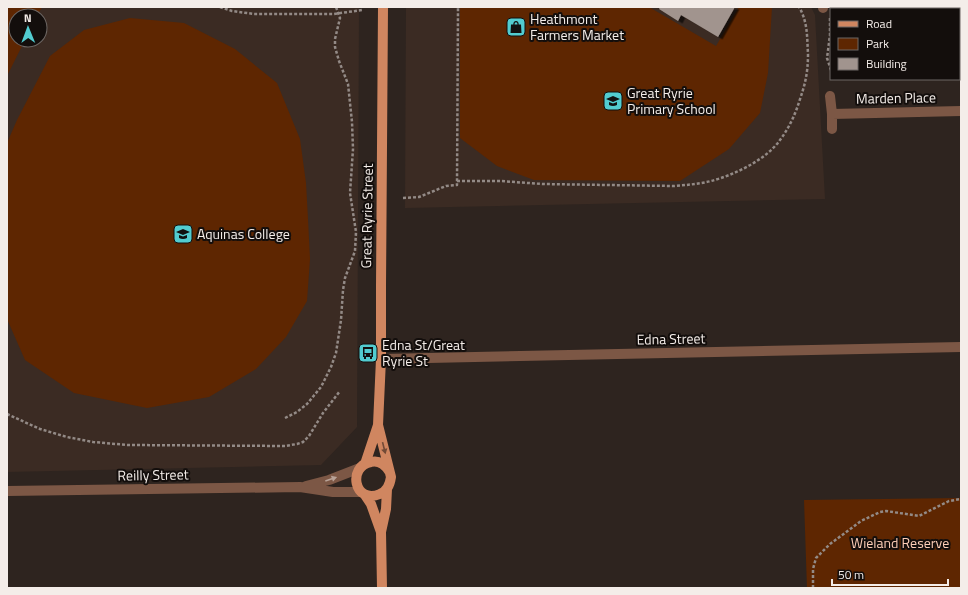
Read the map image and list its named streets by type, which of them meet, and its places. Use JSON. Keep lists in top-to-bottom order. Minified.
{"streets":{"main road":["Great Ryrie Street"],"street":["Marden Place","Edna Street","Reilly Street"]},"crossings":[["Great Ryrie Street","Edna Street"],["Great Ryrie Street","Reilly Street"]],"parks":["Wieland Reserve"],"places":{"shop":["Heathmont Farmers Market"],"school or university":["Great Ryrie Primary School","Aquinas College"],"bus stop":["Edna St/Great Ryrie St"]},"legend":["Road","Park","Building"],"scale_bar":"50 m","north":"top"}
